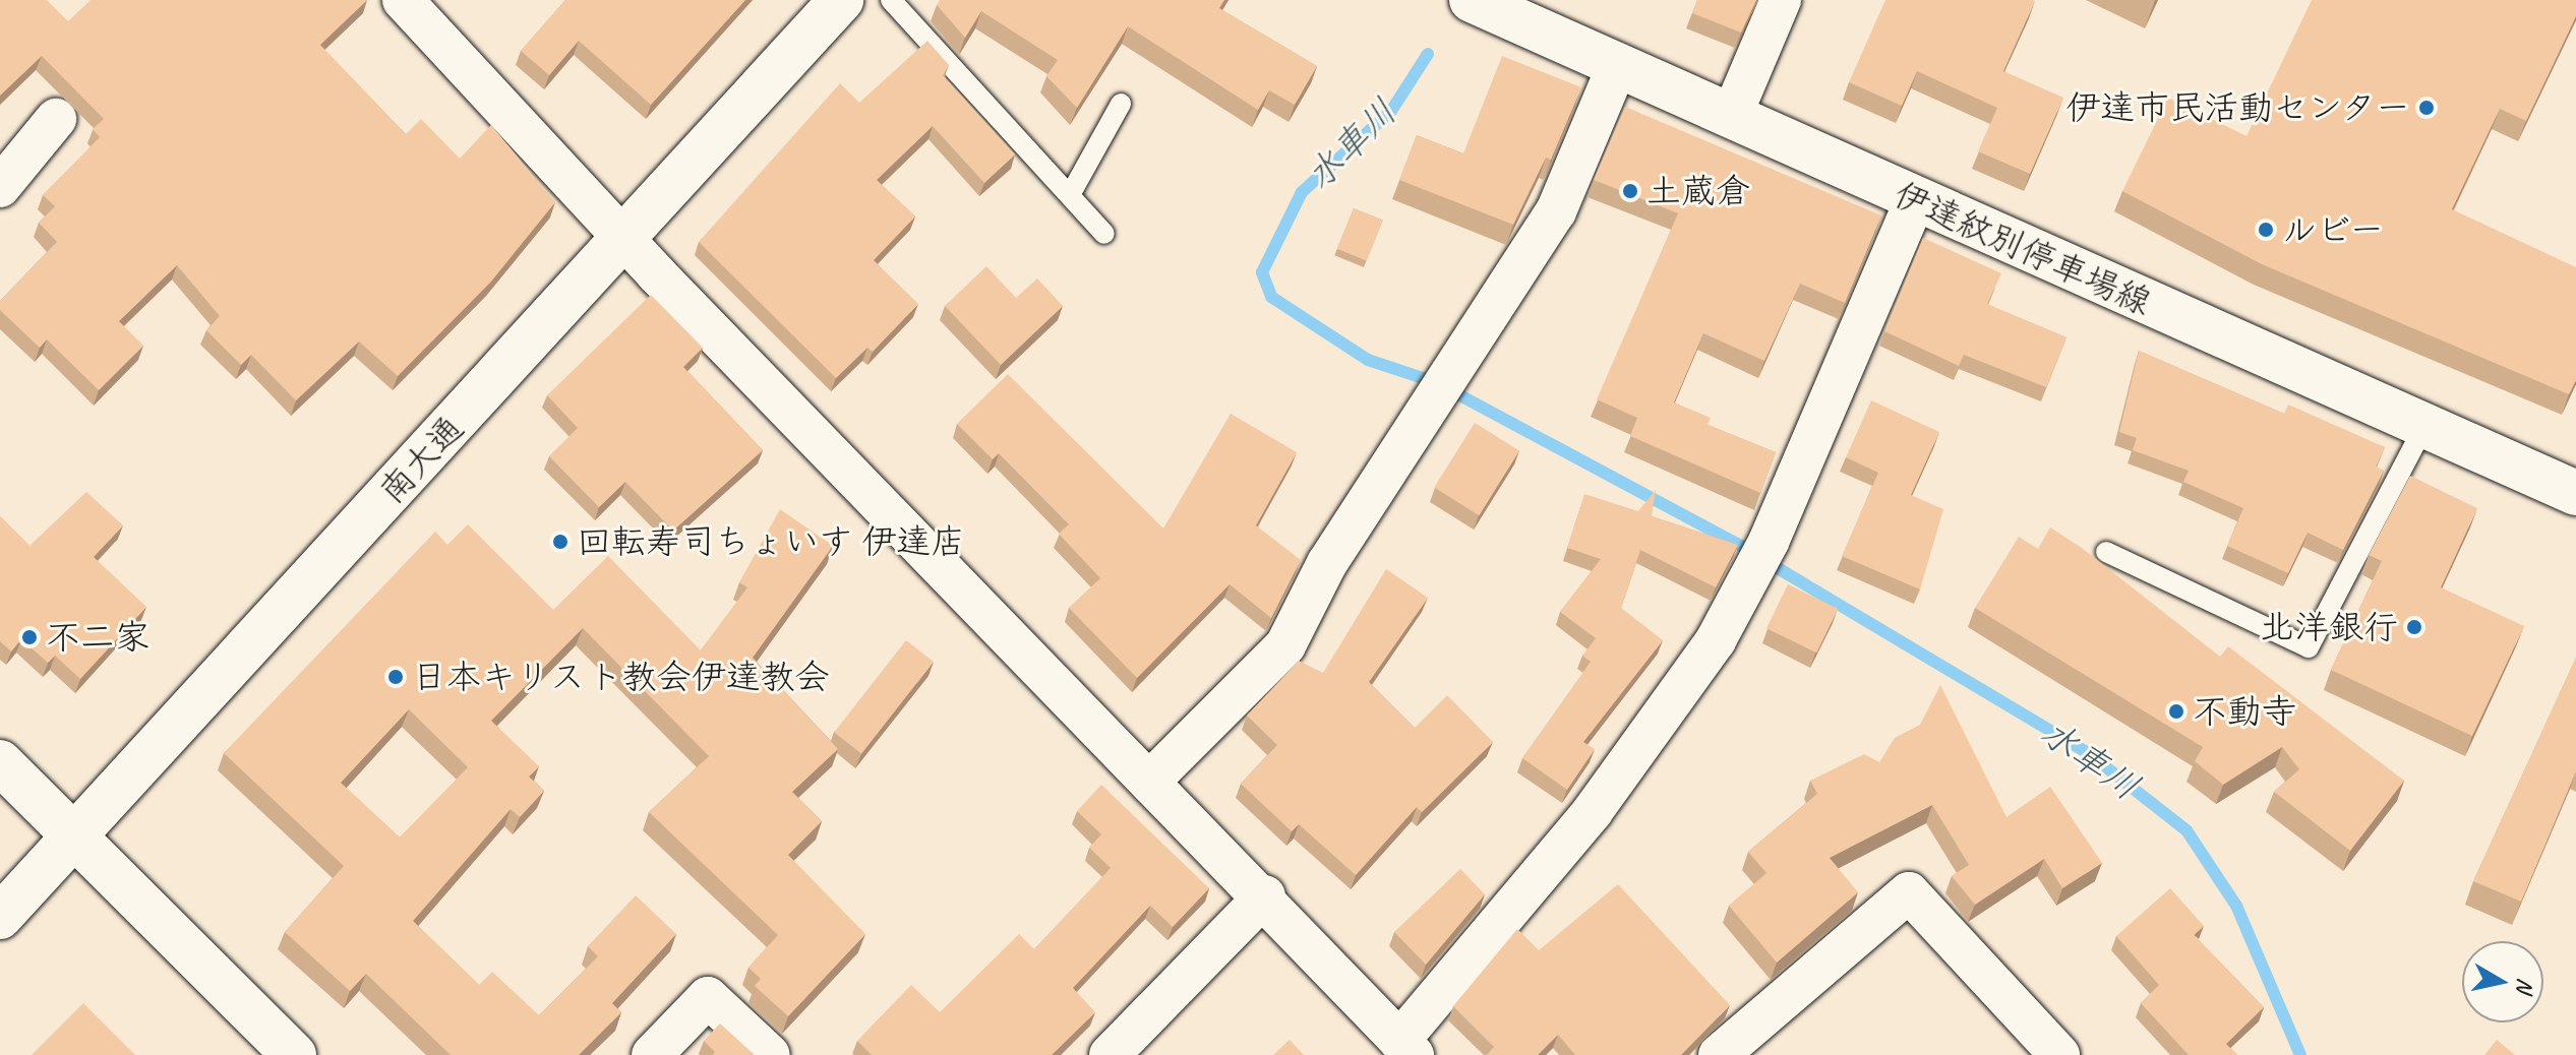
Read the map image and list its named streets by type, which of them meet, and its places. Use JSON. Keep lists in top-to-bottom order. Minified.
{"streets":{"street":["伊達紋別停車場線","南大通"]},"water":["水車川"],"places":["伊達市民活動センター","土蔵倉","ルビー","回転寿司ちょいす 伊達店","北洋銀行","不二家","日本キリスト教会伊達教会","不動寺"],"north":"right"}
